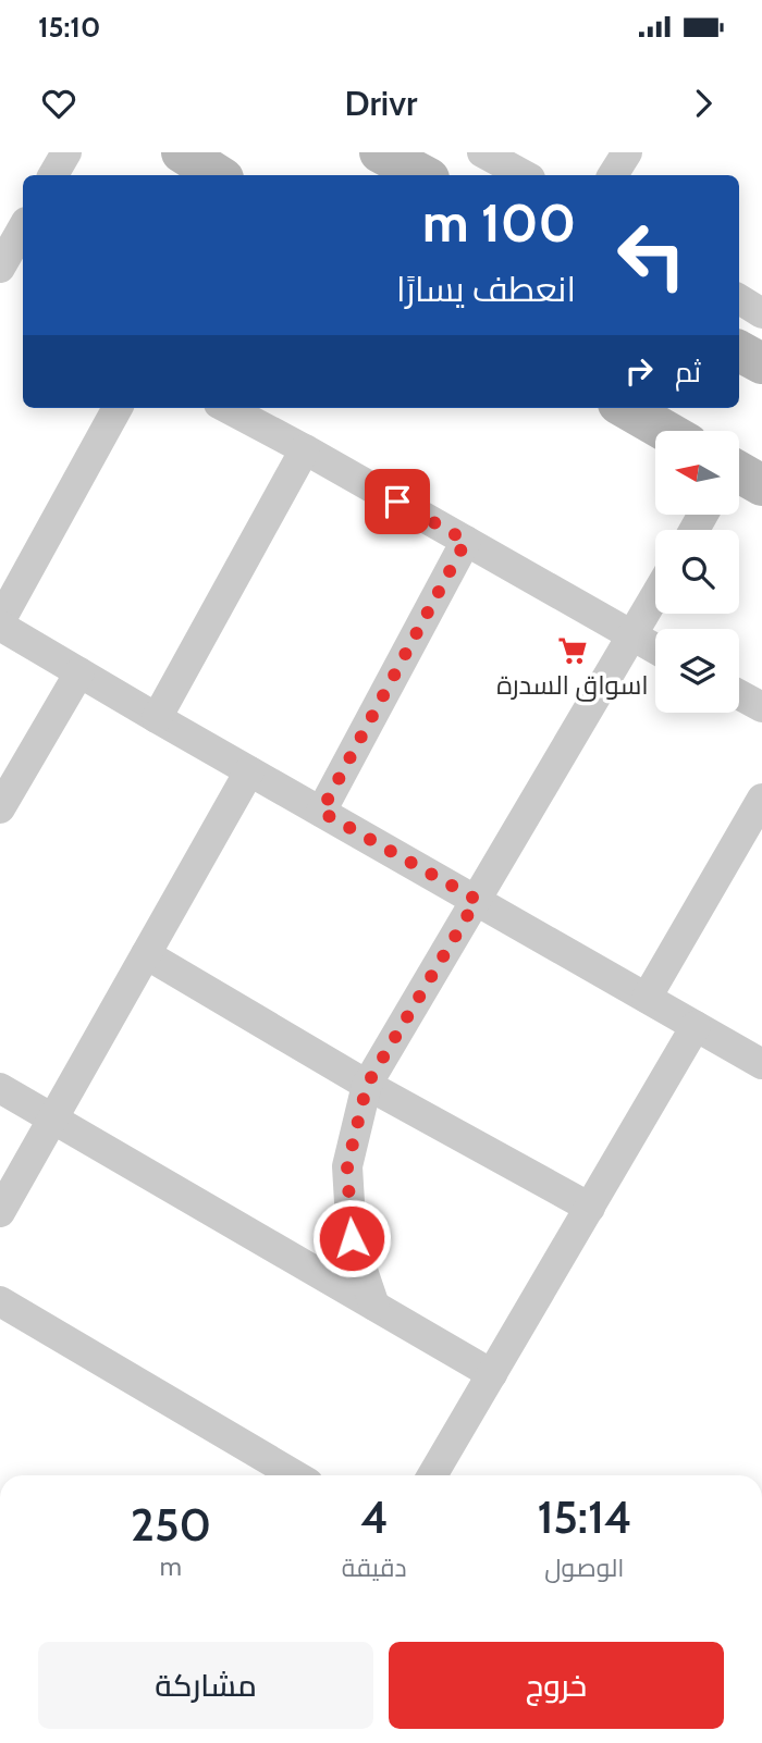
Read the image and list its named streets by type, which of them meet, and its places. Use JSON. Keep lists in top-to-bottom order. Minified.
{"places":{"supermarket":["اسواق السدرة"]},"north":"left","page":{"status":"15:10","header":"Drivr","turn":["100 m","انعطف يسارًا"],"then":"ثم","eta":["15:14","الوصول","4","دقيقة","250","m"],"buttons":["خروج","مشاركة"]}}
